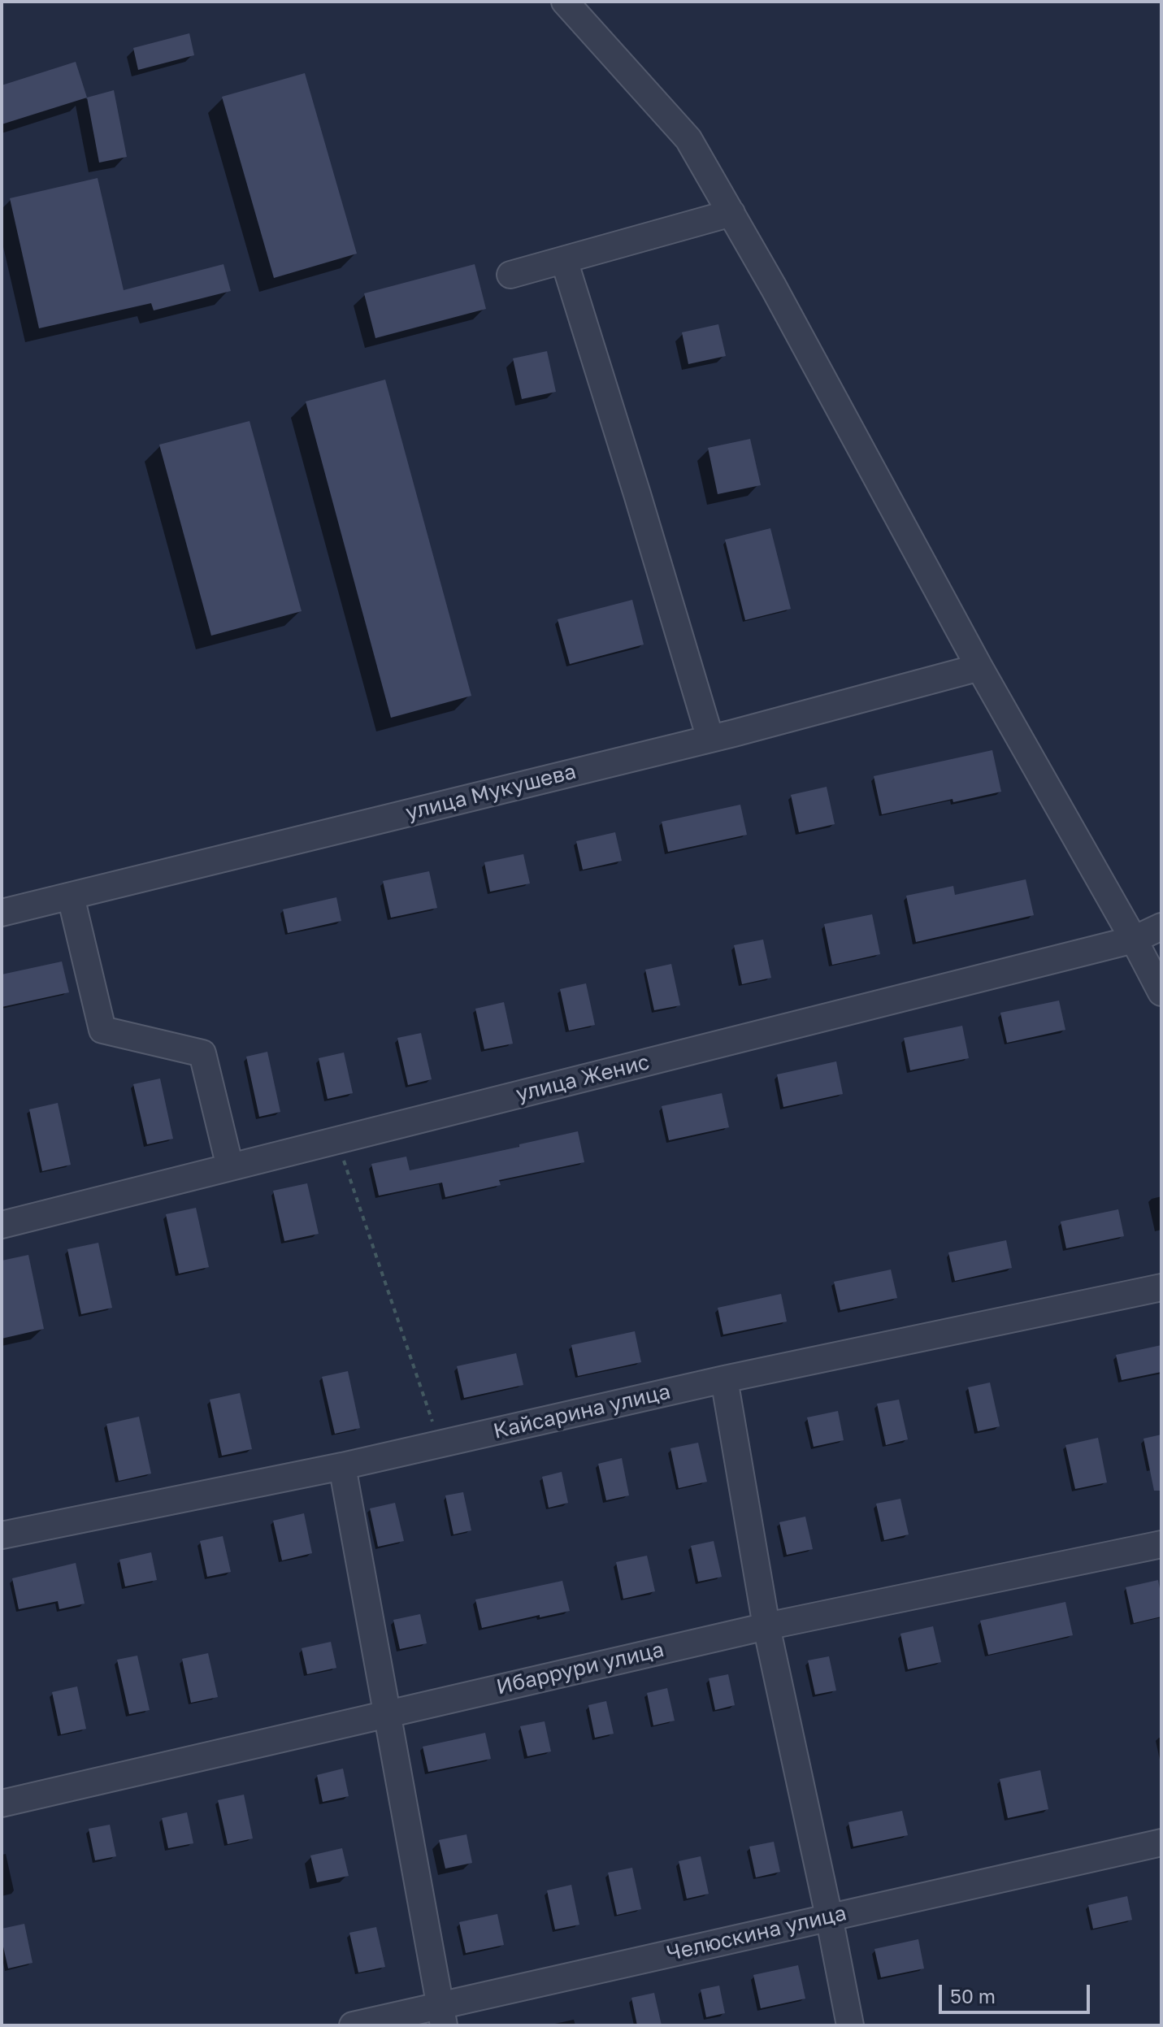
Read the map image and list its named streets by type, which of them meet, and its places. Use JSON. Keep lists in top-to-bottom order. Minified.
{"streets":{"street":["улица Мукушева","улица Женис","Кайсарина улица","Ибаррури улица","Челюскина улица"]},"scale_bar":"50 m"}
